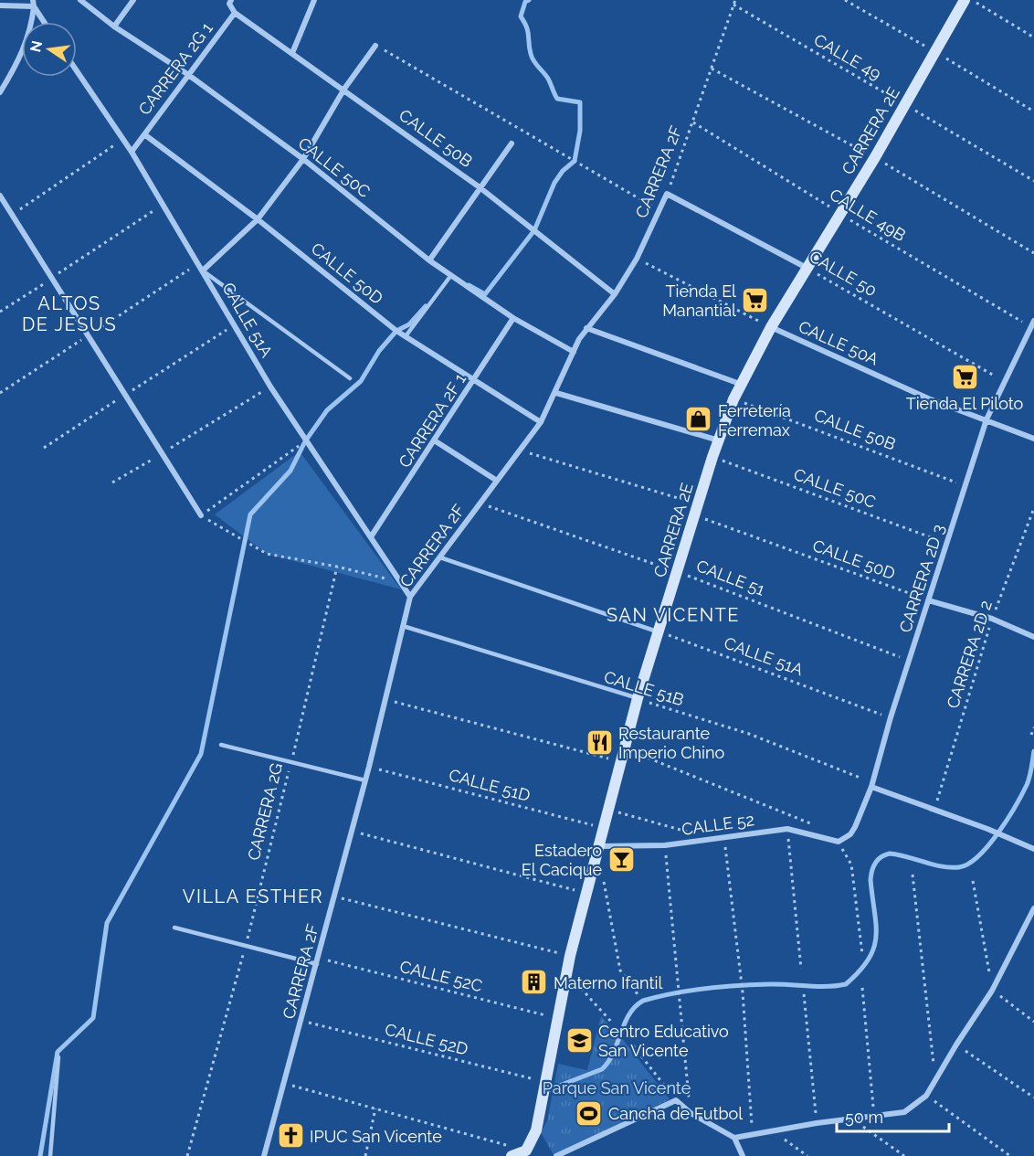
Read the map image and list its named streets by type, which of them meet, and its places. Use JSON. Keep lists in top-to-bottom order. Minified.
{"streets":{"street":["CARRERA 2G 1","CARRERA 2E","CALLE 50B","CALLE 50C","CARRERA 2F","CALLE 50D","CALLE 50","CALLE 51A","CALLE 50A","CARRERA 2F 1","CARRERA 2D 3","CALLE 52"],"lane":["CALLE 51B"],"path":["CALLE 49","CALLE 49B","CALLE 51","CARRERA 2D 2","CALLE 51D","CARRERA 2G","CALLE 52C","CALLE 52D"]},"crossings":[["CALLE 49","CARRERA 2E"],["CALLE 49","CARRERA 2F"],["CARRERA 2G 1","CALLE 50B"],["CARRERA 2G 1","CALLE 50C"],["CARRERA 2G 1","CALLE 50D"],["CARRERA 2G 1","CALLE 51A"],["CARRERA 2E","CALLE 50B"],["CARRERA 2E","CALLE 50C"],["CARRERA 2E","CALLE 49B"],["CARRERA 2E","CALLE 50D"],["CARRERA 2E","CALLE 50"],["CARRERA 2E","CALLE 51A"],["CARRERA 2E","CALLE 50A"],["CARRERA 2E","CALLE 51"],["CARRERA 2E","CALLE 51B"],["CARRERA 2E","CALLE 51D"],["CARRERA 2E","CALLE 52"],["CARRERA 2E","CALLE 52C"],["CARRERA 2E","CALLE 52D"],["CALLE 50B","CARRERA 2F"],["CALLE 50B","CARRERA 2D 3"],["CALLE 50C","CARRERA 2F"],["CALLE 50C","CARRERA 2F 1"],["CALLE 50C","CARRERA 2D 3"],["CARRERA 2F","CALLE 49B"],["CARRERA 2F","CALLE 50D"],["CARRERA 2F","CALLE 50"],["CARRERA 2F","CALLE 51A"],["CARRERA 2F","CALLE 51"],["CARRERA 2F","CALLE 51B"],["CARRERA 2F","CALLE 51D"],["CARRERA 2F","CALLE 52C"],["CARRERA 2F","CALLE 52D"],["CALLE 49B","CARRERA 2D 3"],["CALLE 50D","CARRERA 2F 1"],["CALLE 50D","CARRERA 2D 3"],["CALLE 50","CARRERA 2D 3"],["CALLE 51A","CARRERA 2F 1"],["CALLE 51A","CARRERA 2D 3"],["CALLE 50A","CARRERA 2D 3"],["CALLE 51","CARRERA 2D 3"],["CARRERA 2D 3","CALLE 51B"],["CARRERA 2D 3","CALLE 52"]],"districts":["ALTOS DE JESUS","SAN VICENTE","VILLA ESTHER"],"parks":["Parque San Vicente"],"places":{"supermarket":["Tienda El Manantial","Tienda El Piloto"],"shop":["Ferretería Ferremax"],"restaurant":["Restaurante Imperio Chino"],"bar":["Estadero El Cacique"],"building":["Materno Ifantil"],"school or university":["Centro Educativo San Vicente"],"sports":["Cancha de Futbol"],"church":["IPUC San Vicente"]},"scale_bar":"50 m","north":"left"}
